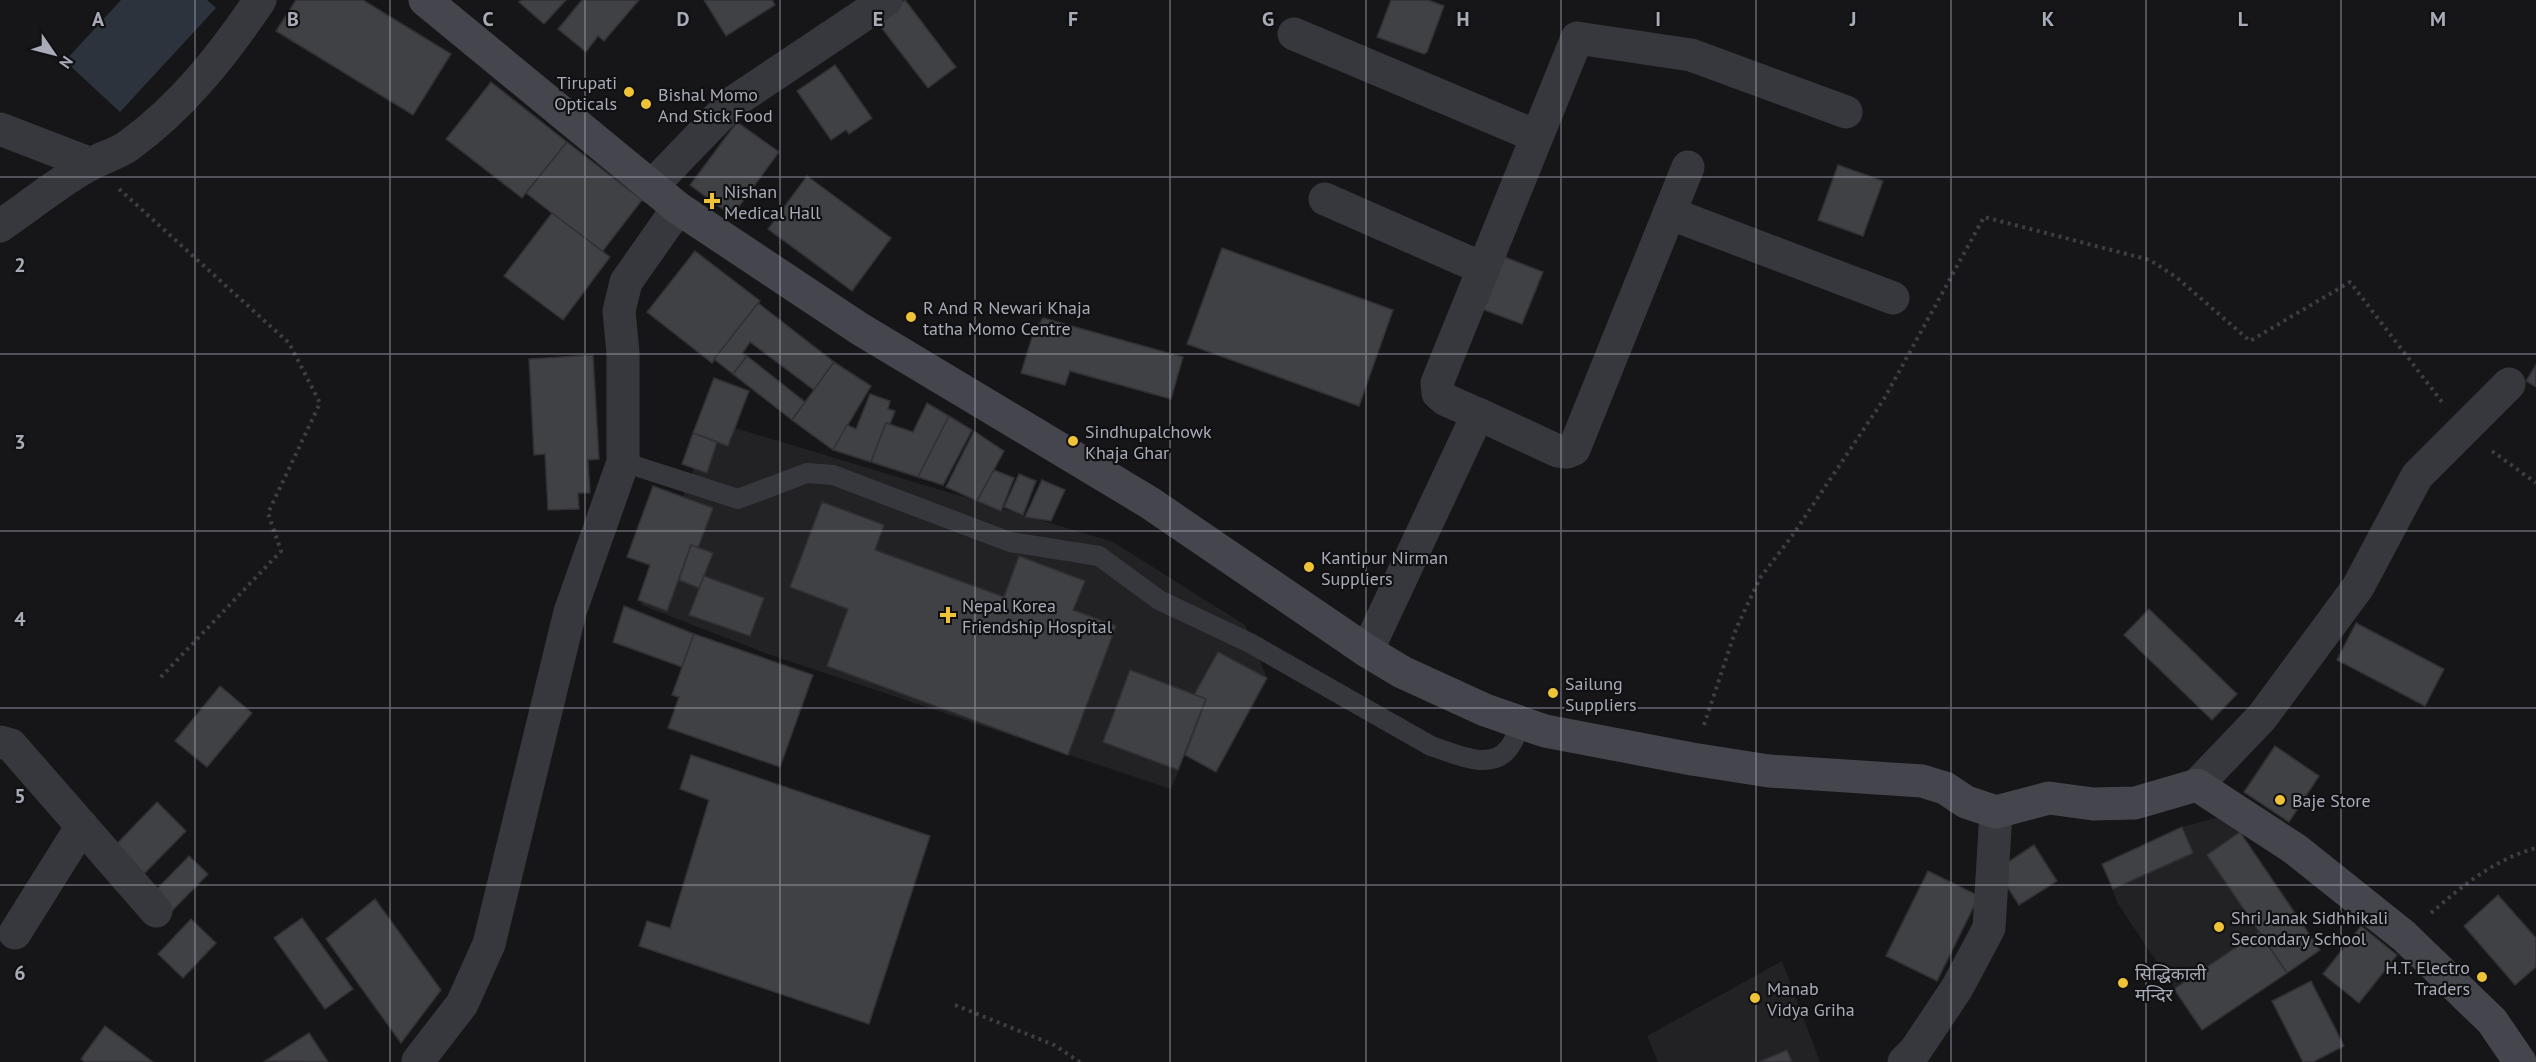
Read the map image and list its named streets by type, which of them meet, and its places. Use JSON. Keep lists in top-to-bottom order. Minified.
{"places":{"other":["Tirupati Opticals","Bishal Momo And Stick Food","R And R Newari Khaja tatha Momo Centre","Sindhupalchowk Khaja Ghar","Kantipur Nirman Suppliers","Sailung Suppliers","Baje Store","Shri Janak Sidhhikali Secondary School","H.T. Electro Traders","सिद्धिकाली मन्दिर","Manab Vidya Griha"],"health":["Nishan Medical Hall","Nepal Korea Friendship Hospital"]},"north":"bottom right","grid":{"columns":["A","B","C","D","E","F","G","H","I","J","K","L","M"],"rows":["2","3","4","5","6"]}}
